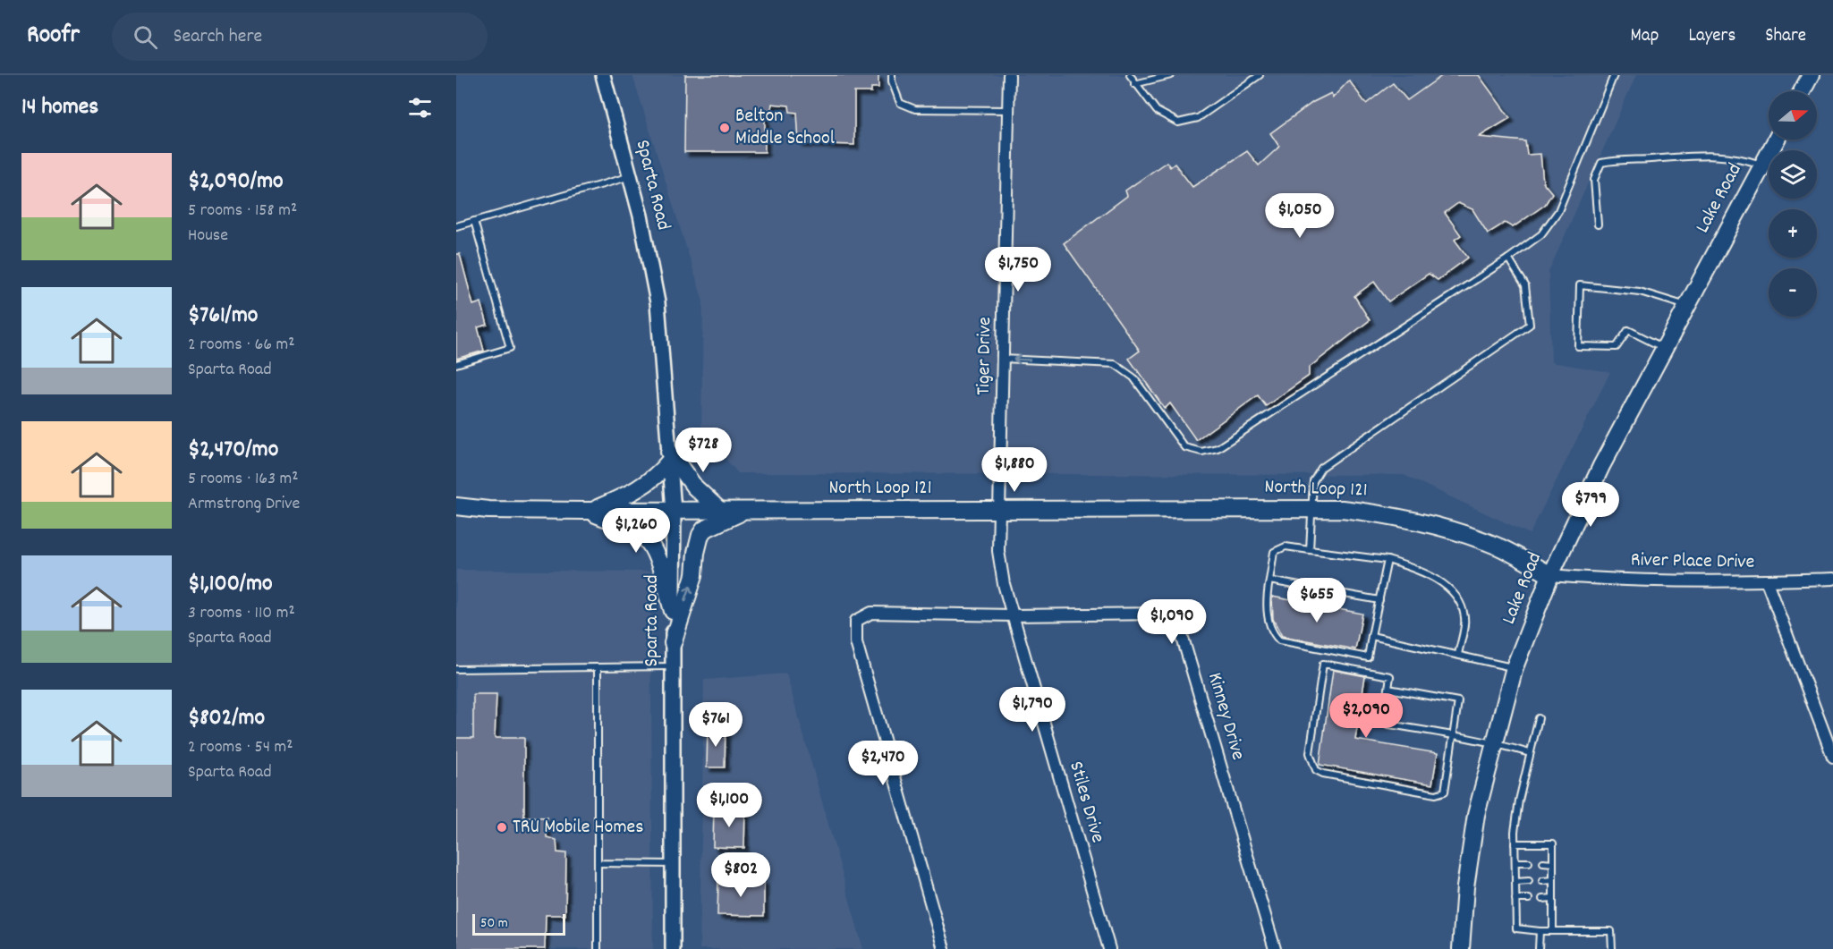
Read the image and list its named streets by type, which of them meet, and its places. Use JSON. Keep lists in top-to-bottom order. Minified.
{"streets":{"main road":["Lake Road","North Loop 121"],"street":["Sparta Road","Tiger Drive","River Place Drive","Kinney Drive","Stiles Drive"]},"crossings":[["Sparta Road","North Loop 121"],["Lake Road","North Loop 121"],["Lake Road","River Place Drive"],["Tiger Drive","North Loop 121"],["Tiger Drive","Stiles Drive"],["North Loop 121","River Place Drive"],["North Loop 121","Stiles Drive"],["Kinney Drive","Stiles Drive"]],"places":["Belton Middle School","TRU Mobile Homes"],"scale_bar":"50 m","north":"right","page":{"header":"Roofr","search":"Search here","nav":["Map","Layers","Share"],"heading":"14 homes","map_buttons":["+","−"],"list":[{"name":"$2,090/mo","note":"5 rooms · 158 m² · House"},{"name":"$761/mo","note":"2 rooms · 66 m² · Sparta Road"},{"name":"$2,470/mo","note":"5 rooms · 163 m² · Armstrong Drive"},{"name":"$1,100/mo","note":"3 rooms · 110 m² · Sparta Road"},{"name":"$802/mo","note":"2 rooms · 54 m² · Sparta Road"}],"price":["$1,050","$1,750","$728","$1,880","$799","$1,260","$655","$1,090","$1,790","$2,090","$761","$2,470","$1,100","$802"],"scale":"50 m"}}
